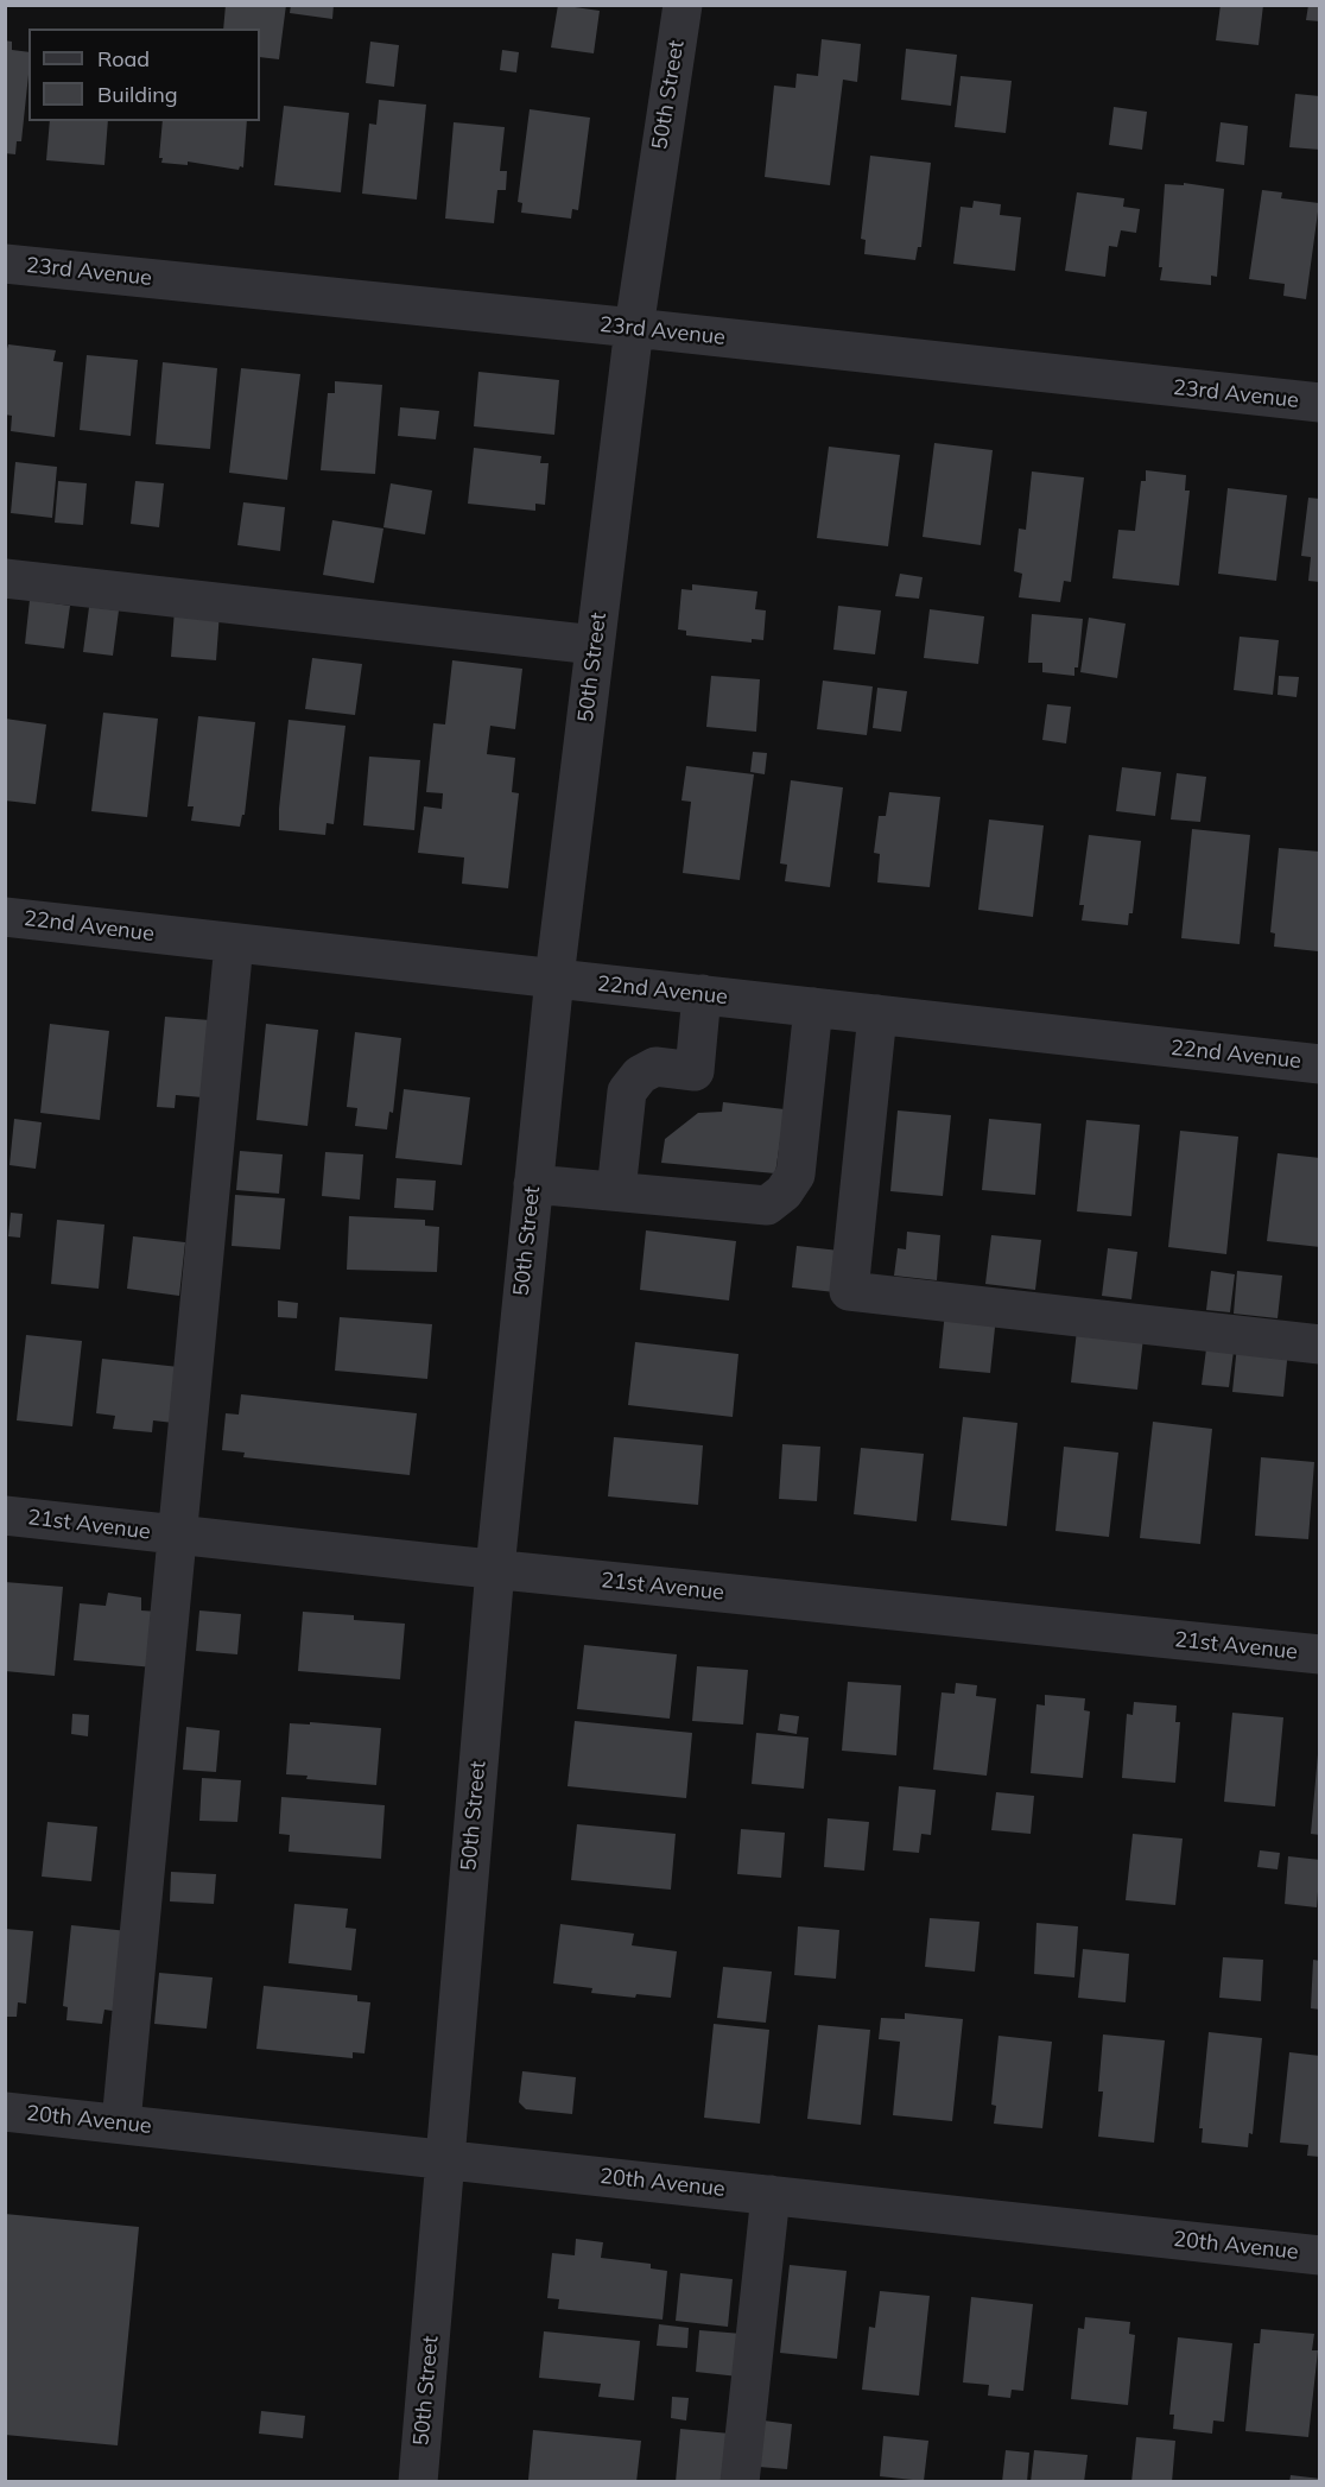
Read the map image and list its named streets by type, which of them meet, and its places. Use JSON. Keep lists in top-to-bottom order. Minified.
{"streets":{"street":["50th Street","23rd Avenue","22nd Avenue","21st Avenue","20th Avenue"]},"crossings":[["50th Street","23rd Avenue"],["50th Street","22nd Avenue"],["50th Street","21st Avenue"],["50th Street","20th Avenue"]],"legend":["Road","Building"]}
